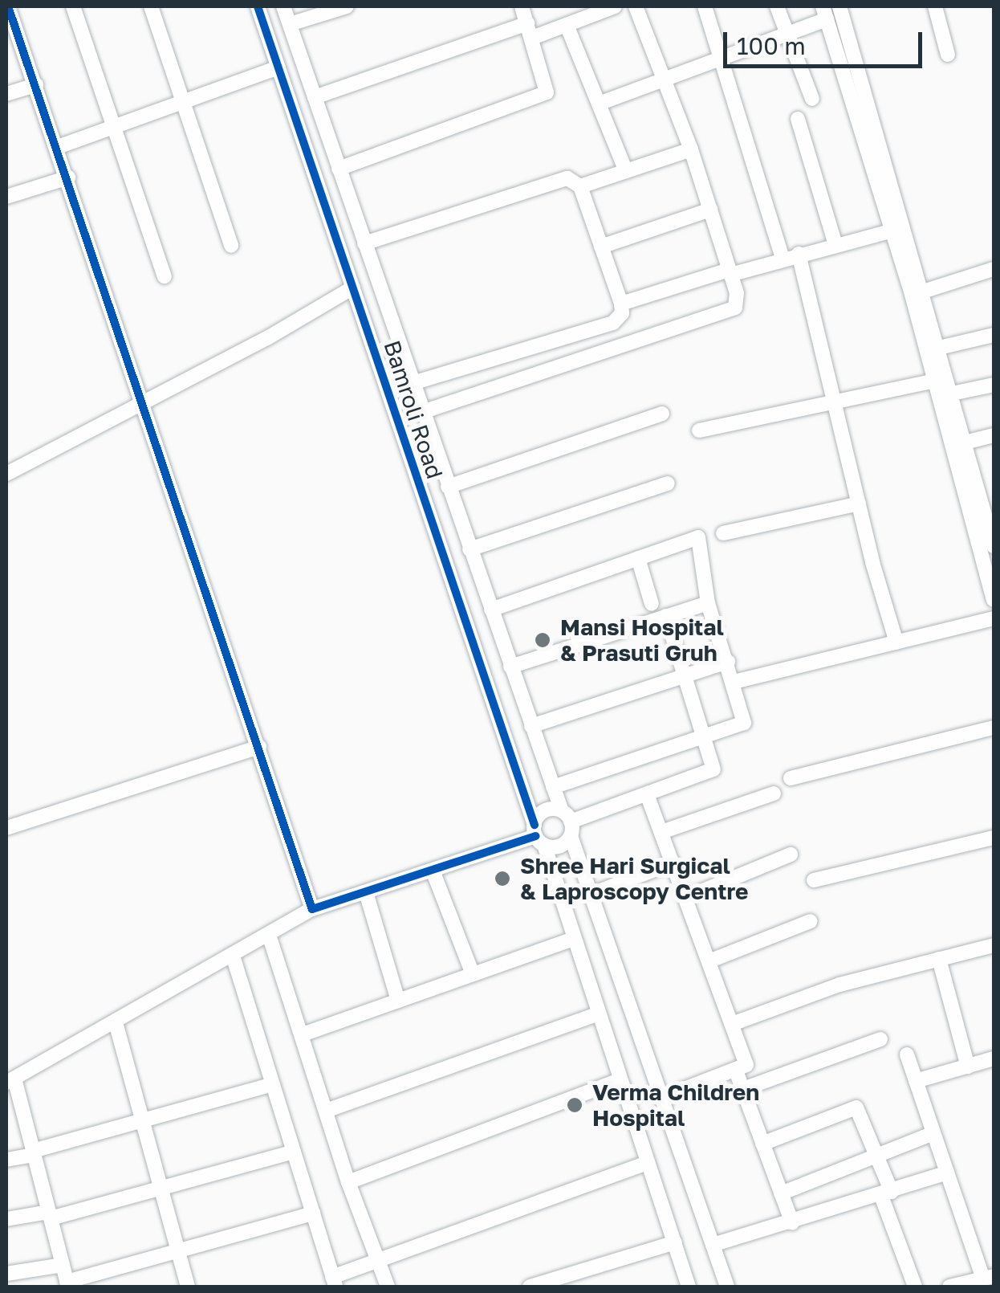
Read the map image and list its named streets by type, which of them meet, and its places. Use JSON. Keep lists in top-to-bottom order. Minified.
{"streets":{"street":["Bamroli Road"]},"places":["Mansi Hospital & Prasuti Gruh","Shree Hari Surgical & Laproscopy Centre","Verma Children Hospital"],"scale_bar":"100 m"}
